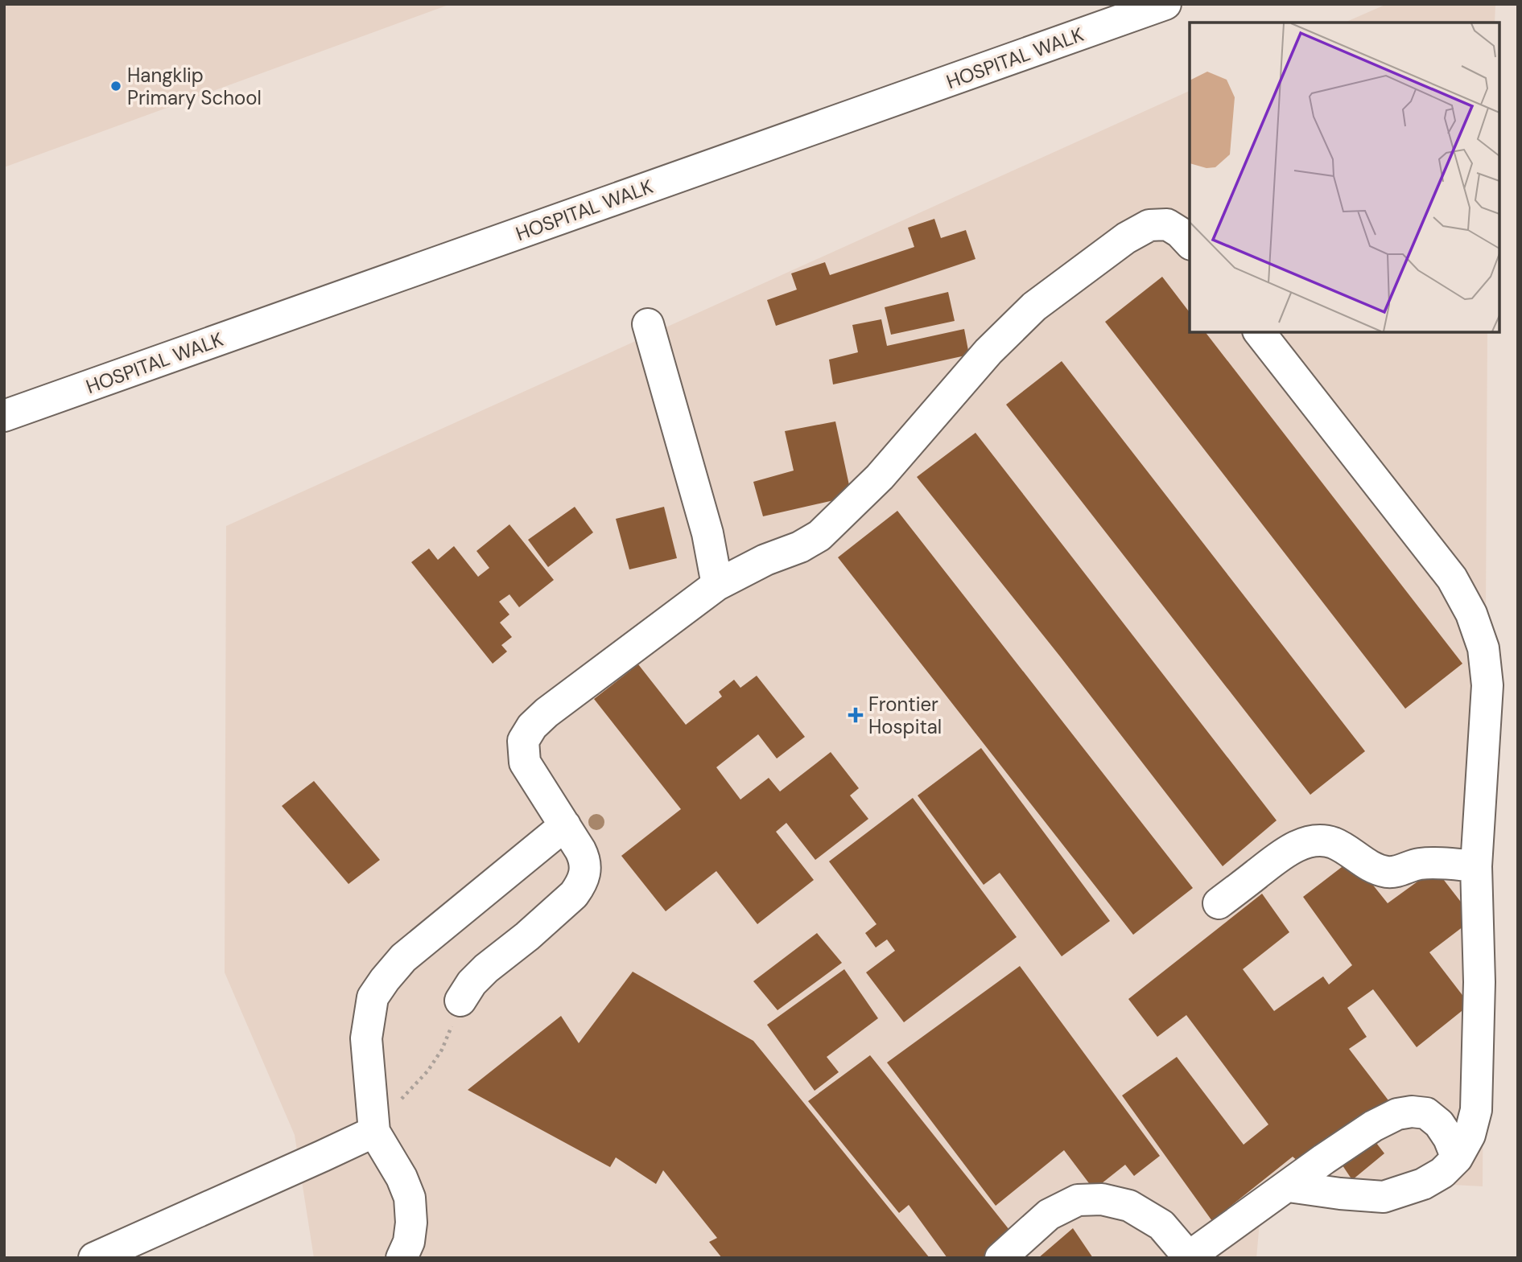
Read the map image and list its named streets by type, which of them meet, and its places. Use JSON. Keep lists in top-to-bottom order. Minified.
{"streets":{"street":["HOSPITAL WALK"]},"places":{"other":["Hangklip Primary School"],"health":["Frontier Hospital"]}}
